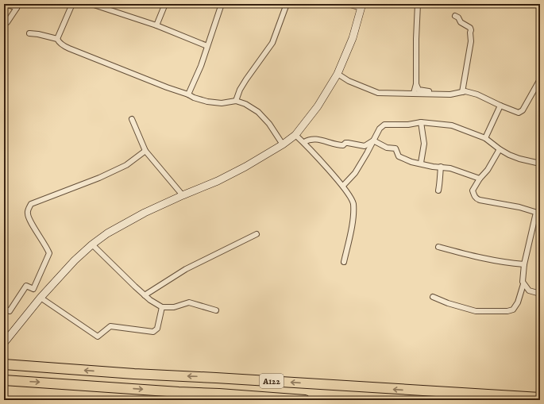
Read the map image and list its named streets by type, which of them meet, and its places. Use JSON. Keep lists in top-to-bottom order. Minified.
{"streets":{"highway":["A122"]}}
